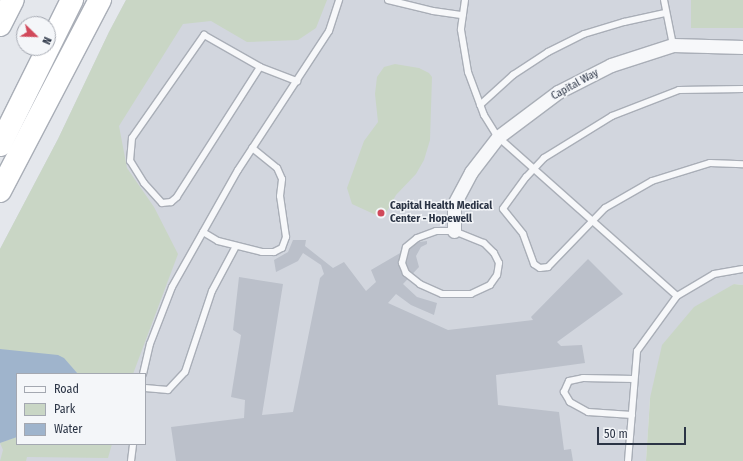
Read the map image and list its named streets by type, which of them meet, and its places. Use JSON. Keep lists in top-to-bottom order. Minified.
{"streets":{"street":["Capital Way"]},"places":["Capital Health Medical Center - Hopewell"],"legend":["Road","Park","Water"],"scale_bar":"50 m","north":"bottom right"}
